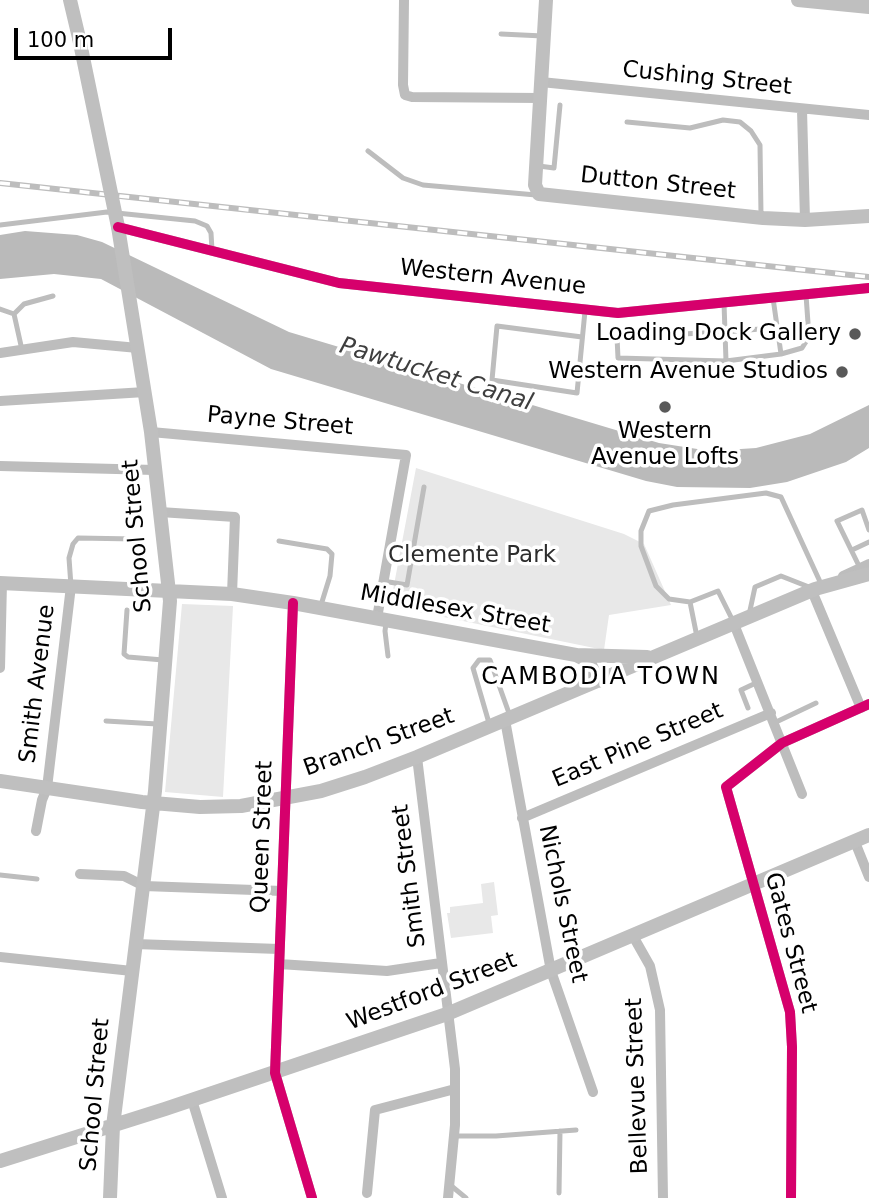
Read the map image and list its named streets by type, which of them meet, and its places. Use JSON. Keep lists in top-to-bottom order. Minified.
{"streets":{"main road":["Dutton Street","School Street","Middlesex Street","Branch Street","Westford Street"],"street":["Cushing Street","Western Avenue","Payne Street","Smith Avenue","East Pine Street","Queen Street","Smith Street","Nichols Street","Gates Street","Bellevue Street"]},"crossings":[["Western Avenue","School Street"],["Payne Street","School Street"],["School Street","Middlesex Street"],["School Street","Branch Street"],["School Street","Westford Street"],["Middlesex Street","Smith Avenue"],["Middlesex Street","Branch Street"],["Middlesex Street","Queen Street"],["Smith Avenue","Branch Street"],["Branch Street","Queen Street"],["Branch Street","Smith Street"],["Branch Street","Nichols Street"],["East Pine Street","Nichols Street"],["Queen Street","Westford Street"],["Smith Street","Westford Street"],["Nichols Street","Westford Street"],["Gates Street","Westford Street"],["Westford Street","Bellevue Street"]],"districts":["CAMBODIA TOWN"],"water":["Pawtucket Canal"],"parks":["Clemente Park"],"places":["Loading Dock Gallery","Western Avenue Studios","Western Avenue Lofts"],"scale_bar":"100 m"}
